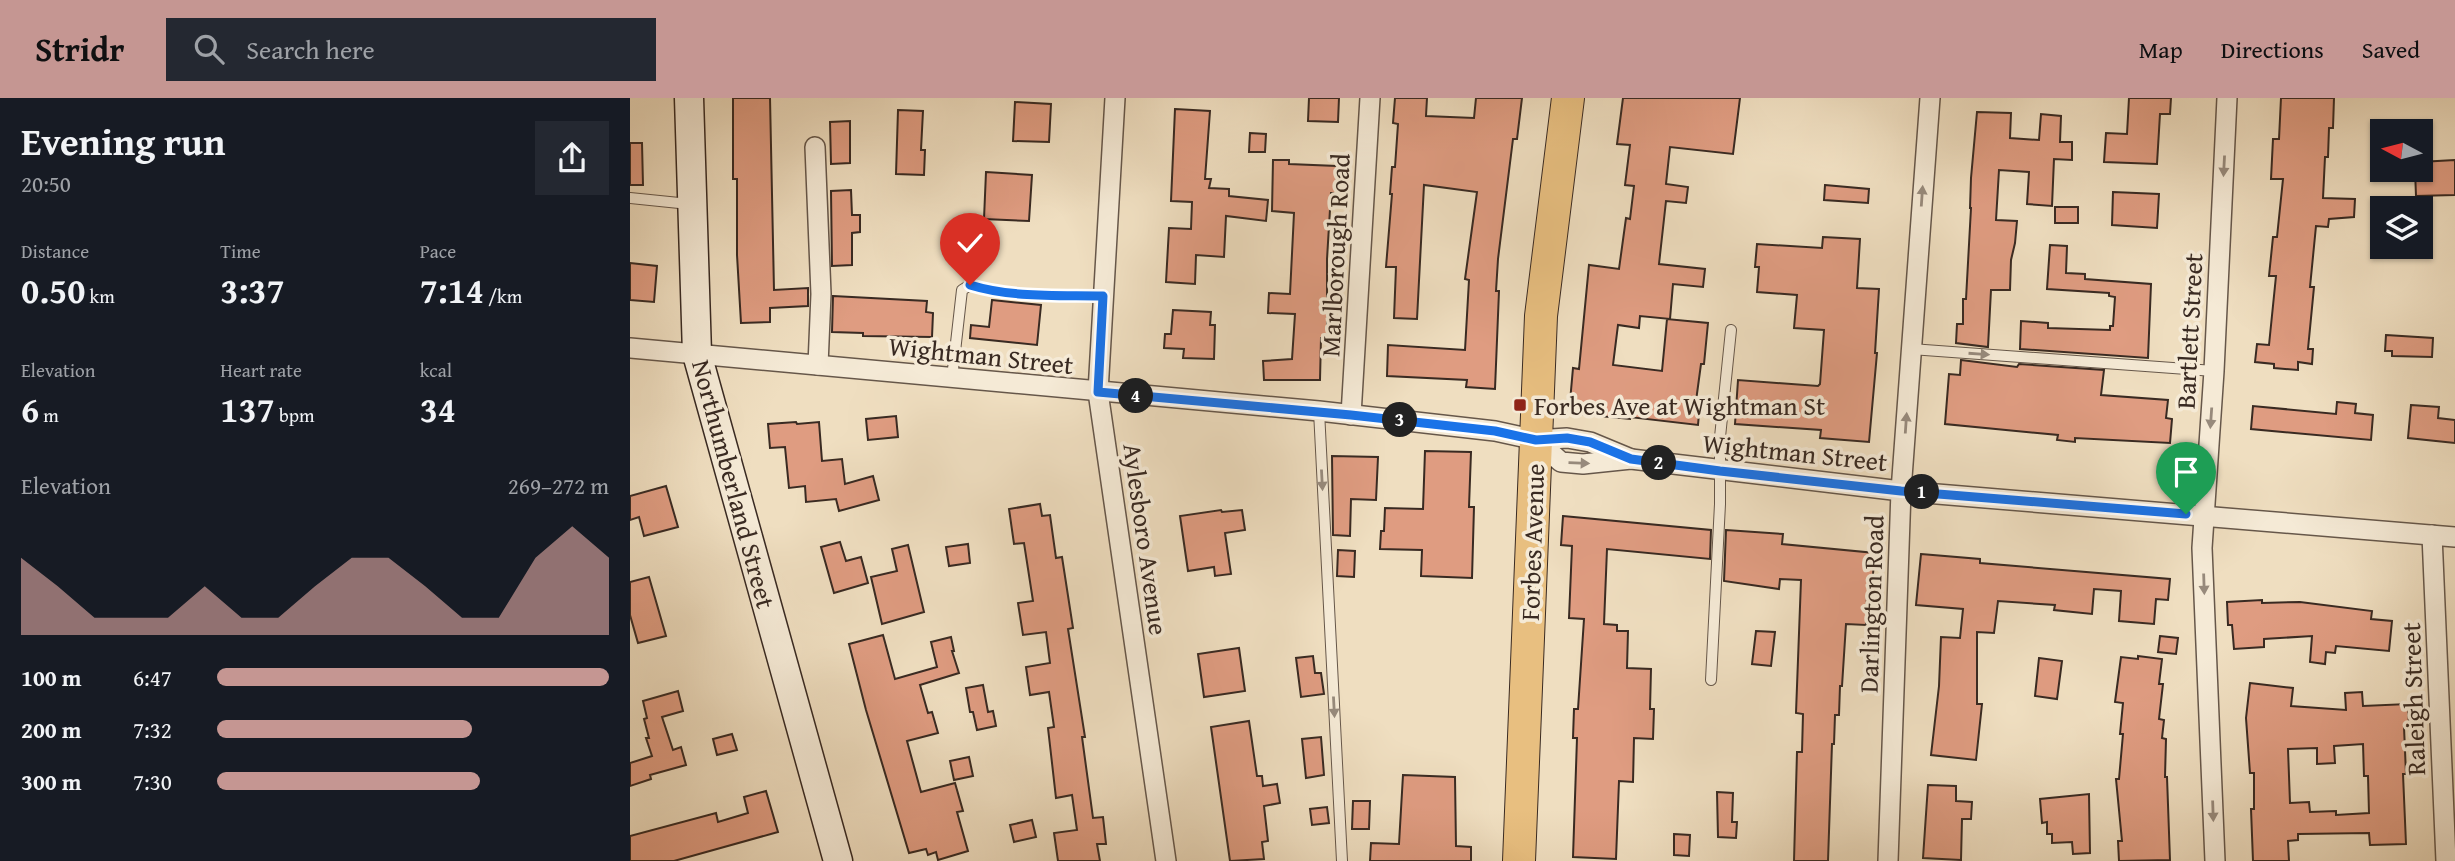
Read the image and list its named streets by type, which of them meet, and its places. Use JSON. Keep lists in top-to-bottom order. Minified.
{"streets":{"main road":["Forbes Avenue"],"street":["Marlborough Road","Bartlett Street","Wightman Street","Northumberland Street","Aylesboro Avenue","Darlington Road","Raleigh Street"]},"crossings":[["Marlborough Road","Wightman Street"],["Bartlett Street","Wightman Street"],["Wightman Street","Northumberland Street"],["Wightman Street","Aylesboro Avenue"],["Wightman Street","Forbes Avenue"],["Wightman Street","Darlington Road"],["Wightman Street","Raleigh Street"]],"one_way":["Bartlett Street","Darlington Road"],"places":{"transit":["Forbes Ave at Wightman St"]},"north":"left","page":{"header":"Stridr","search":"Search here","nav":["Map","Directions","Saved"],"heading":["Evening run","20:50"],"stats":[["Distance","0.50 km"],["Time","3:37"],["Pace","7:14 /km"],["Elevation","6 m"],["Heart rate","137 bpm"],["kcal","34"]],"pins":["4","3","2","1"],"chart":["Elevation","269–272 m"],"list":[{"name":"100 m","note":"6:47"},{"name":"200 m","note":"7:32"},{"name":"300 m","note":"7:30"}]}}
